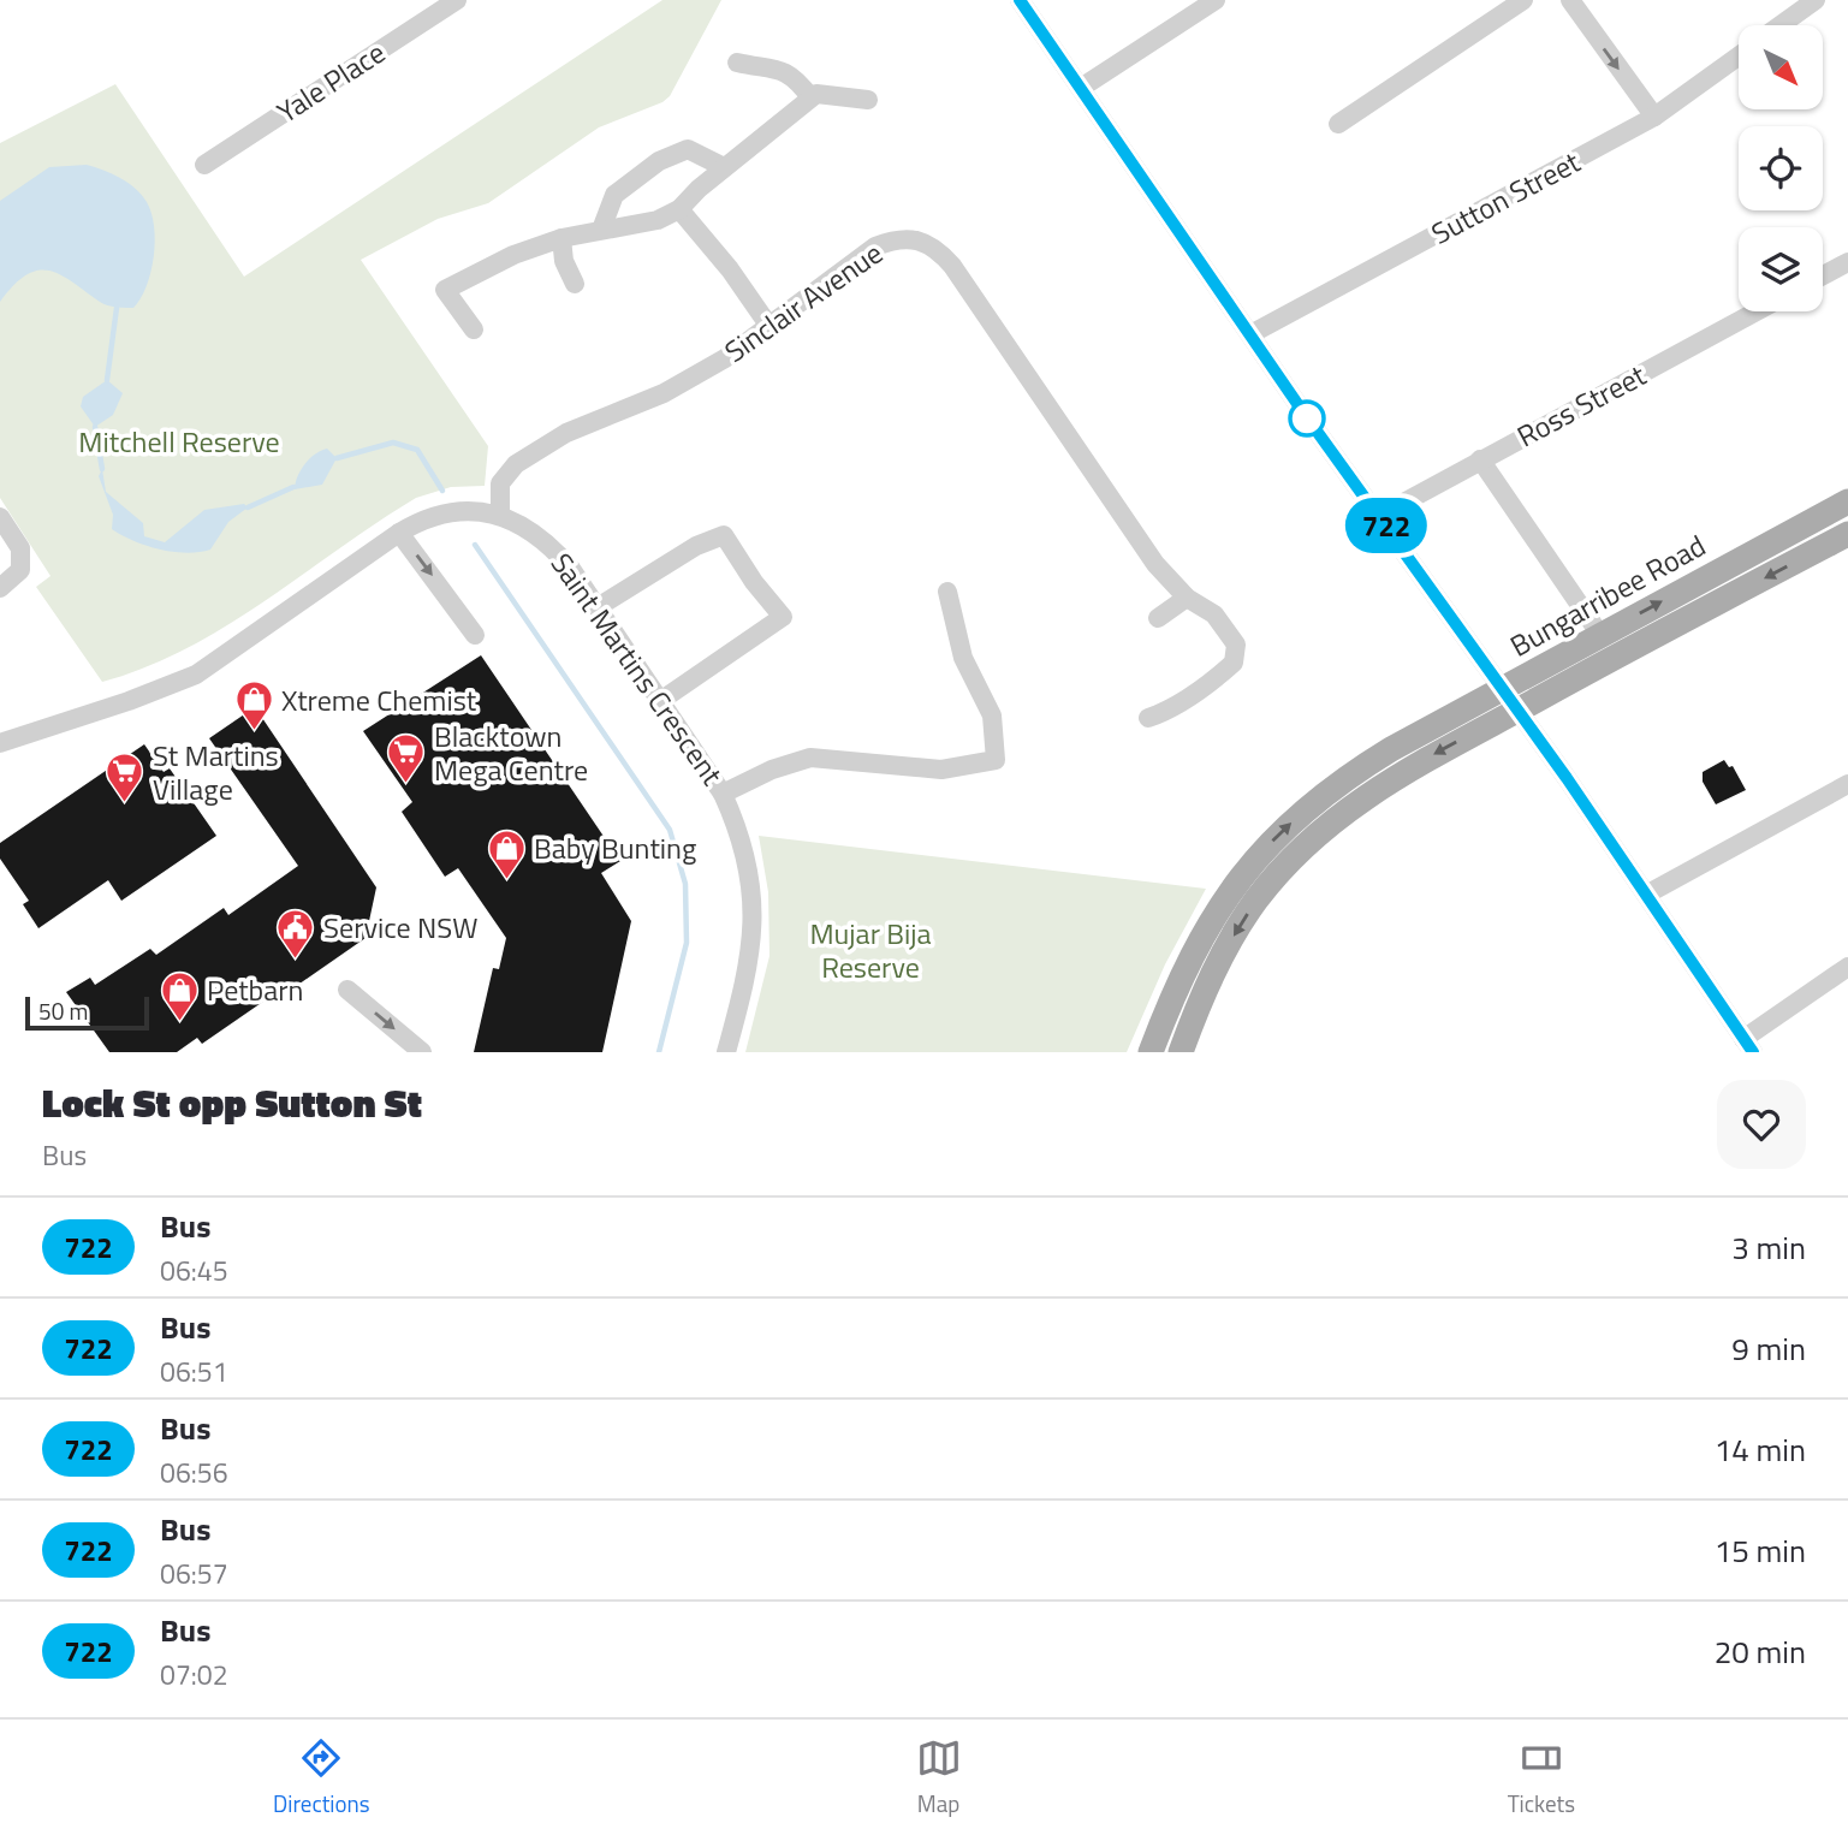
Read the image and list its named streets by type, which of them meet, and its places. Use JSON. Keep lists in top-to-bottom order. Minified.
{"streets":{"main road":["Bungarribee Road"],"street":["Yale Place","Sutton Street","Sinclair Avenue","Ross Street","Saint Martins Crescent"]},"crossings":[["Sinclair Avenue","Saint Martins Crescent"]],"parks":["Mitchell Reserve","Mujar Bija Reserve"],"places":{"shop":["Xtreme Chemist","Baby Bunting","Petbarn"],"supermarket":["Blacktown Mega Centre","St Martins Village"],"public building":["Service NSW"]},"lines":["bus line 722"],"scale_bar":"50 m","north":"bottom right","page":{"on_map":"722","scale":"50 m","heading":["Lock St opp Sutton St","Bus"],"list":[{"mark":"722","name":"Bus","note":"06:45","value":"3 min"},{"mark":"722","name":"Bus","note":"06:51","value":"9 min"},{"mark":"722","name":"Bus","note":"06:56","value":"14 min"},{"mark":"722","name":"Bus","note":"06:57","value":"15 min"},{"mark":"722","name":"Bus","note":"07:02","value":"20 min"}],"tabs":["Directions","Map","Tickets"]}}
